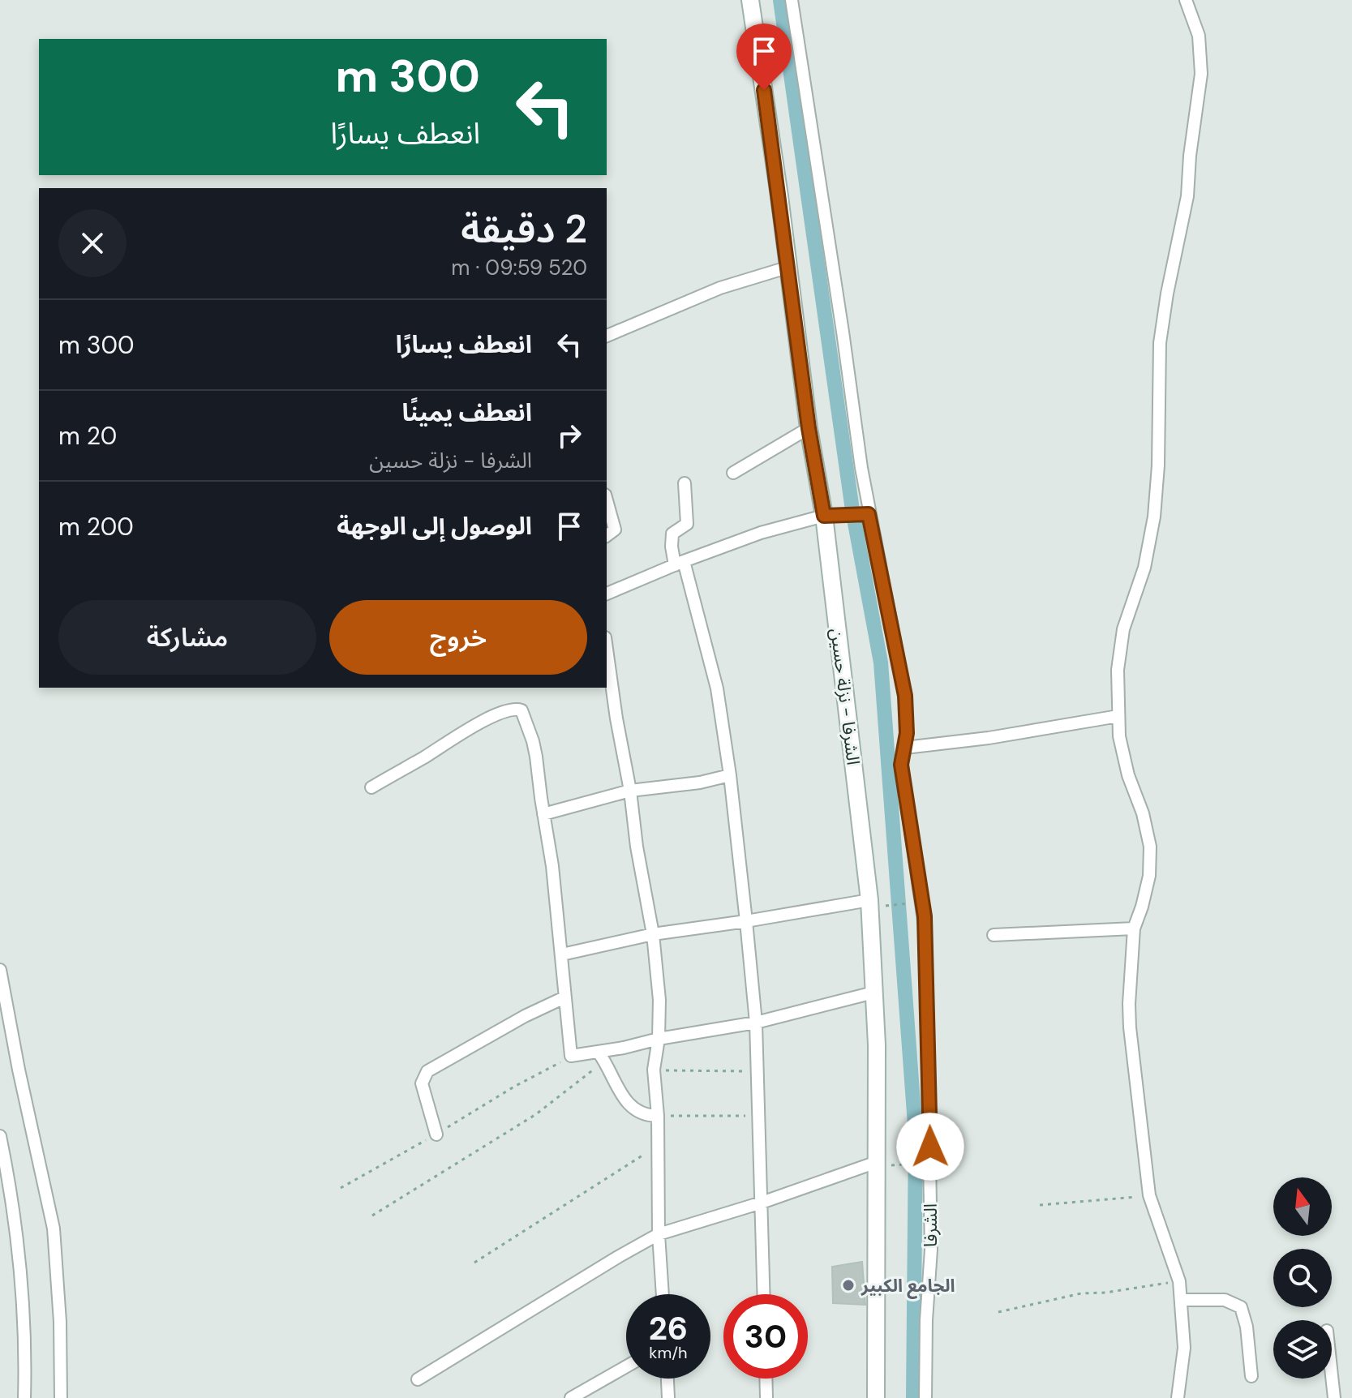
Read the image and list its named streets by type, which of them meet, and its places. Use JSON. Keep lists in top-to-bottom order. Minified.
{"streets":{"street":["الشرفا - نزلة حسين","الشرفا"]},"places":["الجامع الكبير"],"north":"top","page":{"turn":["300 m","انعطف يسارًا"],"heading":["2 دقيقة","520 m · 09:59"],"list":[{"name":"انعطف يسارًا","value":"300 m"},{"name":"انعطف يمينًا","note":"الشرفا - نزلة حسين","value":"20 m"},{"name":"الوصول إلى الوجهة","value":"200 m"}],"buttons":["خروج","مشاركة"],"speed":"26 km/h","limit":"30"}}
